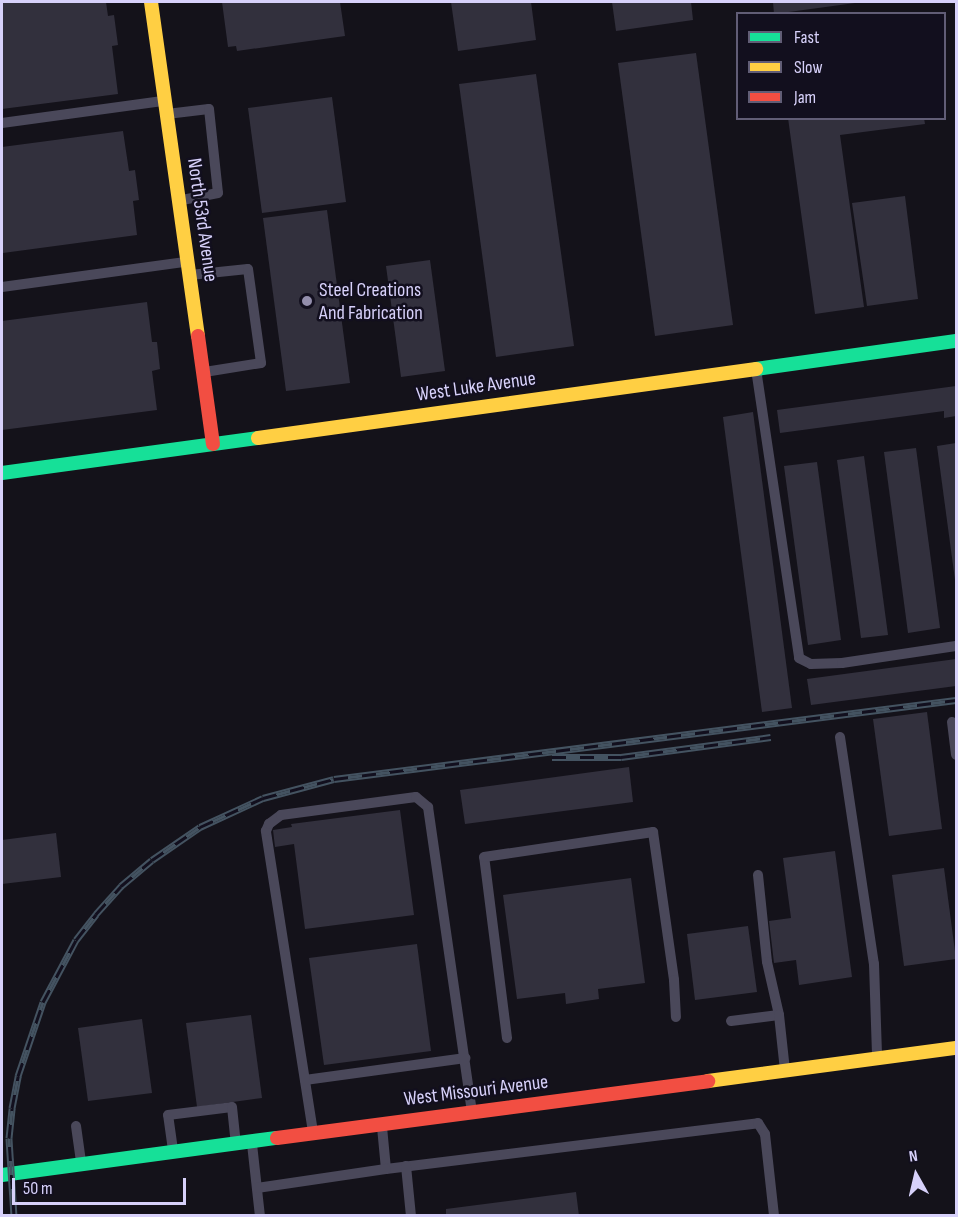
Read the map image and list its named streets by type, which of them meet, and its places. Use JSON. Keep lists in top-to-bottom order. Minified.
{"streets":{"street":["North 53rd Avenue","West Luke Avenue","West Missouri Avenue"]},"crossings":[["North 53rd Avenue","West Luke Avenue"]],"places":["Steel Creations And Fabrication"],"legend":["Fast","Slow","Jam"],"scale_bar":"50 m","north":"top"}
